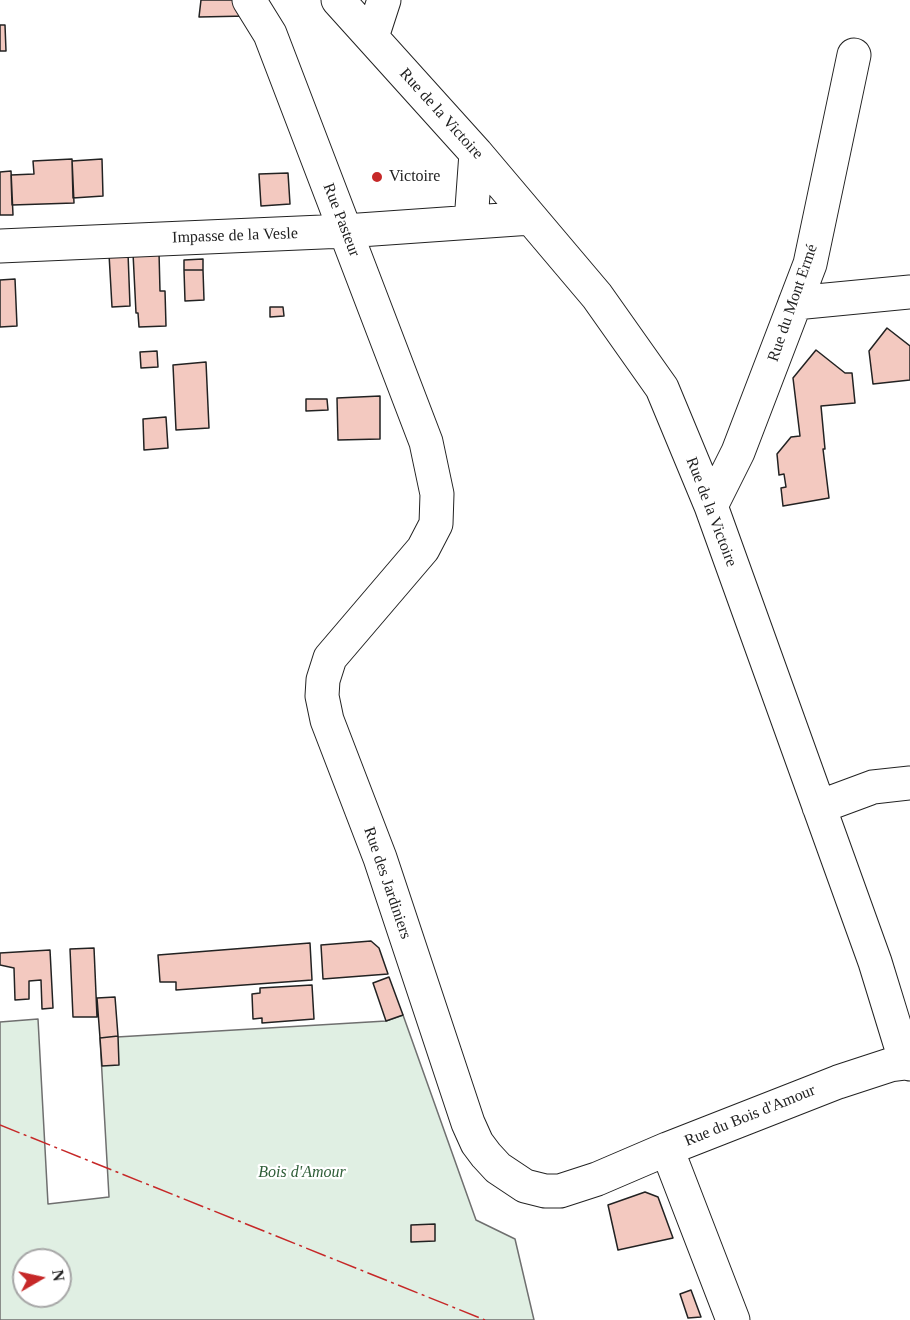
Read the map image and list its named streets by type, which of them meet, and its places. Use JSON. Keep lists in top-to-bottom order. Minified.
{"streets":{"street":["Rue de la Victoire","Rue Pasteur","Impasse de la Vesle","Rue du Mont Ermé","Rue des Jardiniers","Rue du Bois d'Amour"]},"crossings":[["Rue de la Victoire","Impasse de la Vesle"],["Rue de la Victoire","Rue du Mont Ermé"],["Rue de la Victoire","Rue du Bois d'Amour"],["Rue Pasteur","Impasse de la Vesle"],["Rue Pasteur","Rue des Jardiniers"],["Rue des Jardiniers","Rue du Bois d'Amour"]],"parks":["Bois d'Amour"],"places":["Victoire"],"north":"right"}
